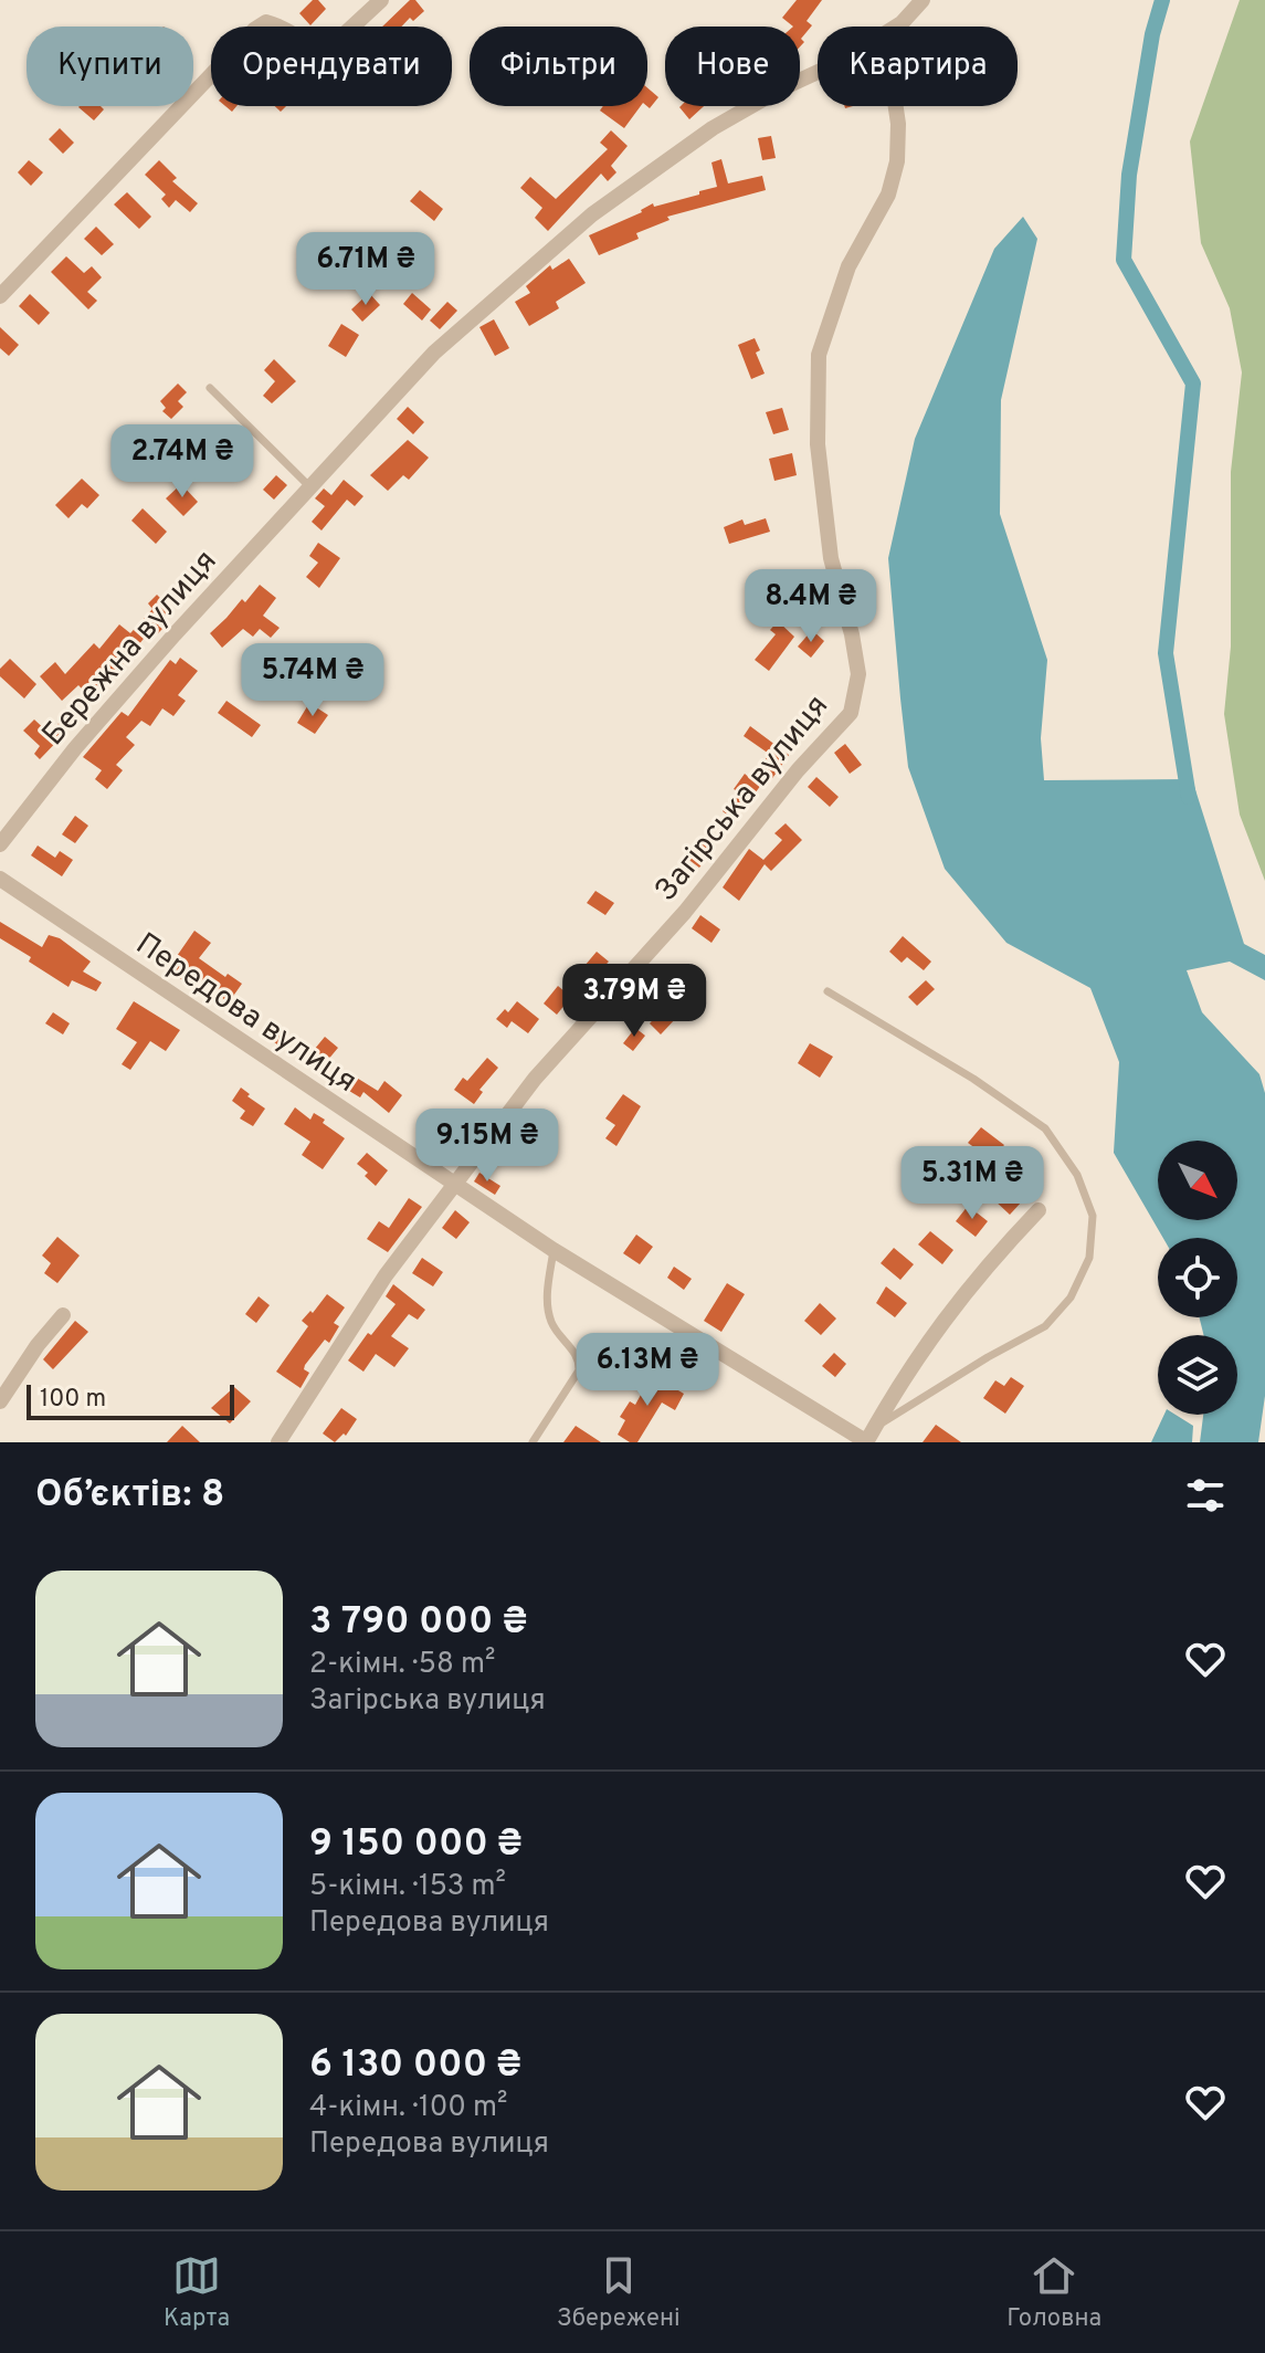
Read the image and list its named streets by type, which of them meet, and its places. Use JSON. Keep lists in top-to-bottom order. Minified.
{"streets":{"street":["Бережна вулиця","Загірська вулиця","Передова вулиця"]},"crossings":[["Бережна вулиця","Загірська вулиця"],["Загірська вулиця","Передова вулиця"]],"scale_bar":"100 m","north":"bottom right","page":{"chip":["Купити","Орендувати","Фільтри","Нове","Квартира"],"price":["6.71M ₴","2.74M ₴","8.4M ₴","5.74M ₴","3.79M ₴","9.15M ₴","5.31M ₴","6.13M ₴"],"scale":"100 m","heading":"Об’єктів: 8","list":[{"name":"3 790 000 ₴","note":"2-кімн. · 58 m² · Загірська вулиця"},{"name":"9 150 000 ₴","note":"5-кімн. · 153 m² · Передова вулиця"},{"name":"6 130 000 ₴","note":"4-кімн. · 100 m² · Передова вулиця"}],"tabs":["Карта","Збережені","Головна"]}}
